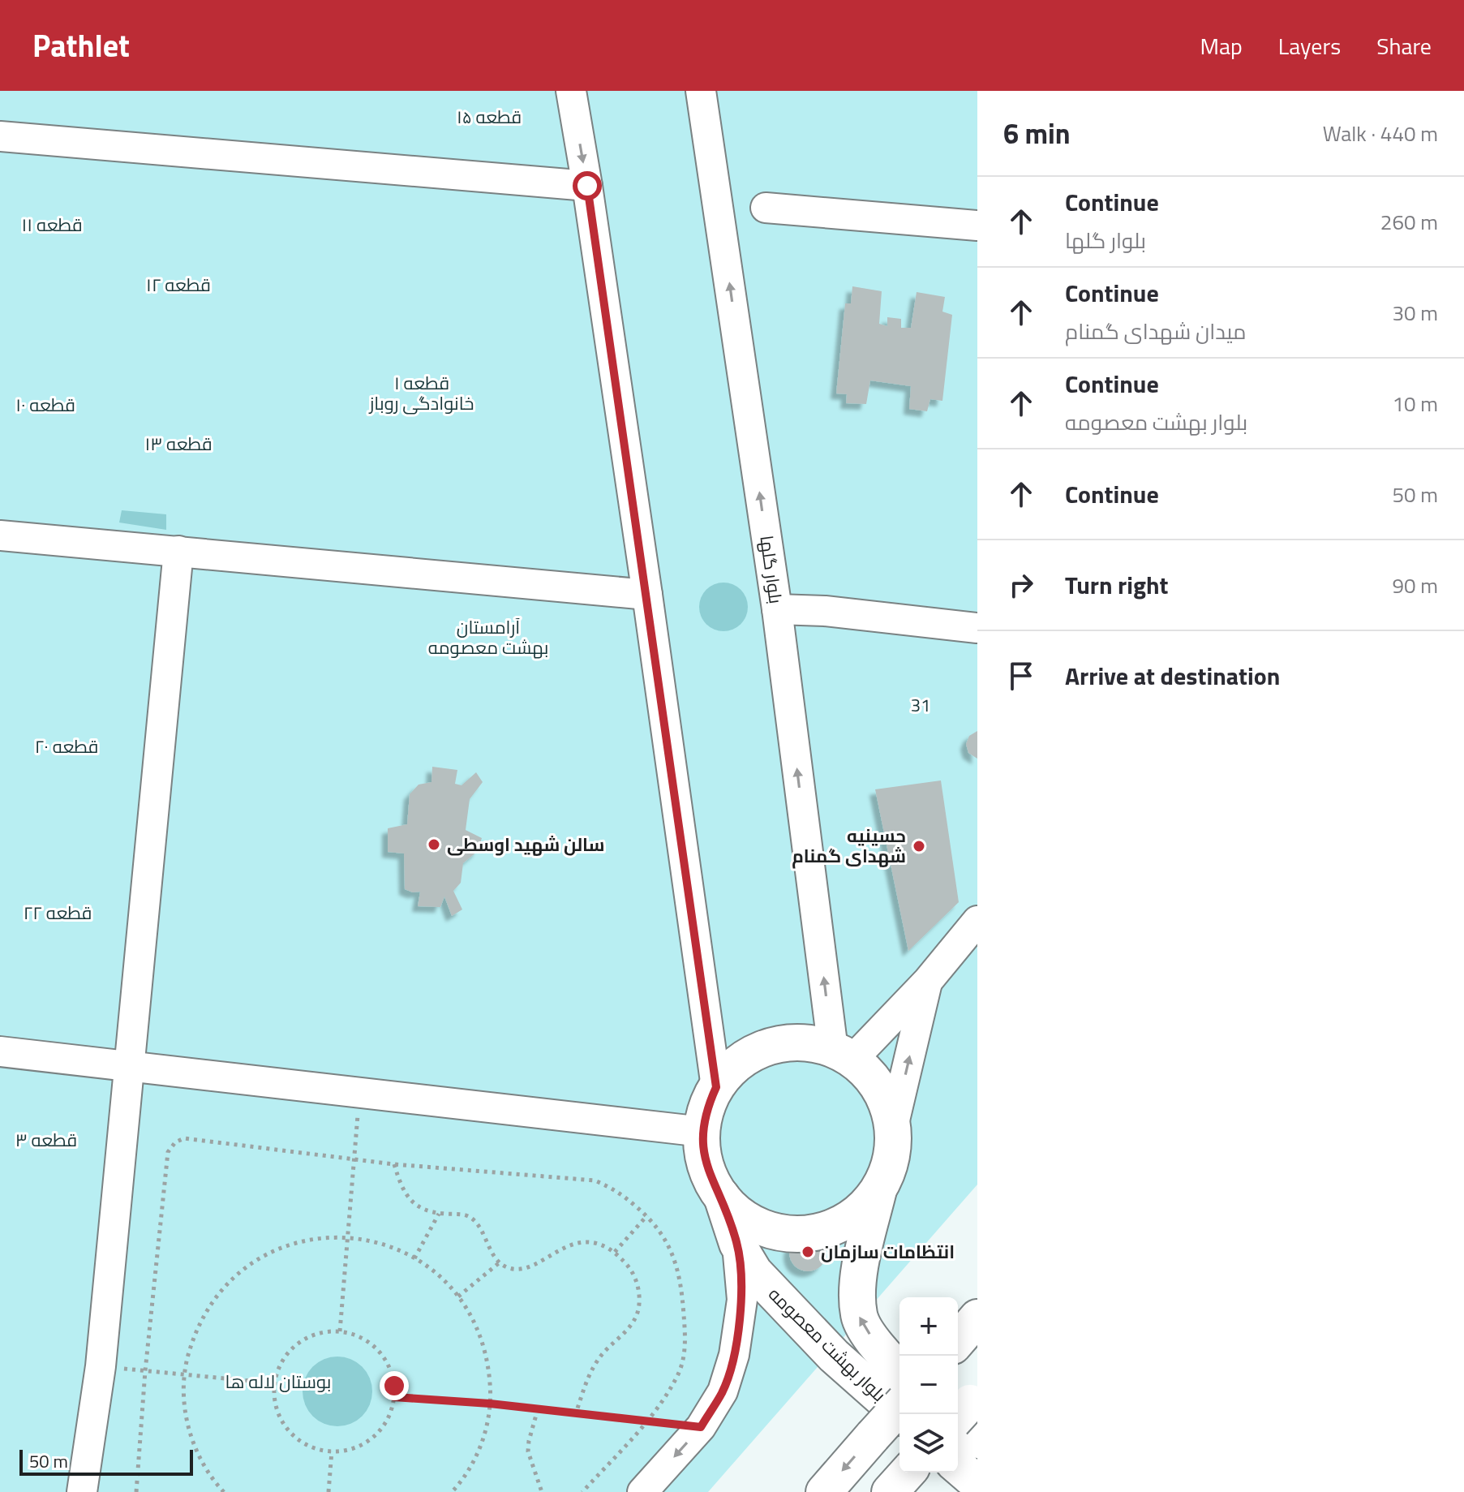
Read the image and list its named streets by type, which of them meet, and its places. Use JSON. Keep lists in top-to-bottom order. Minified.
{"streets":{"main road":["بلوار بهشت معصومه"],"lane":["بلوار گلها"]},"crossings":[["بلوار گلها","بلوار بهشت معصومه"]],"parks":["قطعه ۱۵","قطعه ۱۱","قطعه ۱۲","قطعه ۱ خانوادگی روباز","قطعه ۱۰","قطعه ۱۳","آرامستان بهشت معصومه","31","قطعه ۲۰","قطعه ۲۲","قطعه ۳","بوستان لاله ها"],"places":["سالن شهید اوسطی","حسینیه شهدای گمنام","انتظامات سازمان"],"scale_bar":"50 m","page":{"header":"Pathlet","nav":["Map","Layers","Share"],"heading":["6 min","Walk · 440 m"],"list":[["Continue","بلوار گلها","260 m"],["Continue","میدان شهدای گمنام","30 m"],["Continue","بلوار بهشت معصومه","10 m"],["Continue","50 m"],["Turn right","90 m"],"Arrive at destination"],"map_buttons":["+","−"],"scale":"50 m"}}
